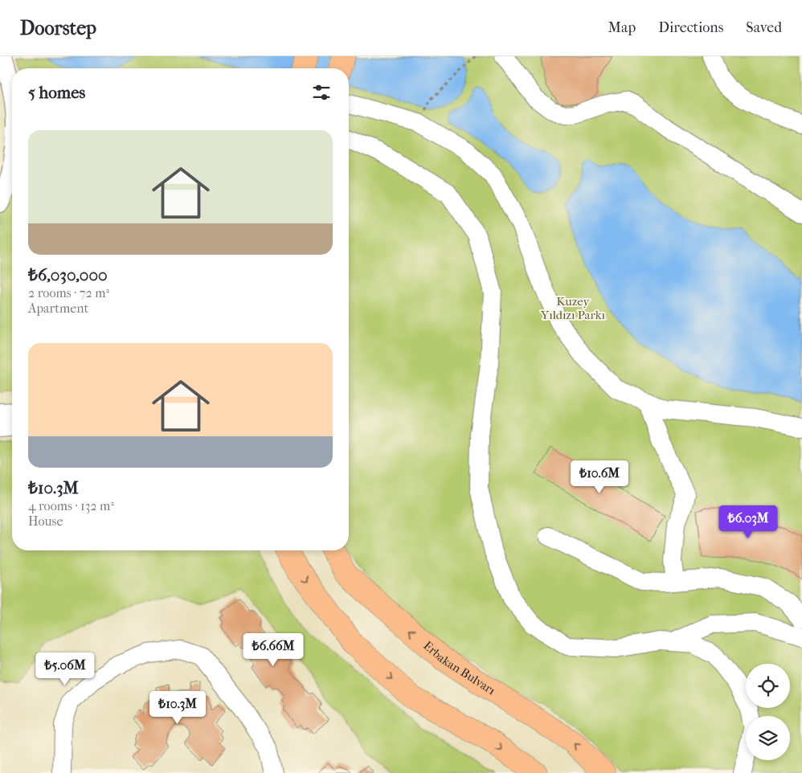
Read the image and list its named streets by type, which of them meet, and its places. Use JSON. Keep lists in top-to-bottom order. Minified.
{"streets":{"highway":["Erbakan Bulvarı"]},"parks":["Kuzey Yıldızı Parkı"],"page":{"header":"Doorstep","nav":["Map","Directions","Saved"],"heading":"5 homes","list":[{"name":"₺6,030,000","note":"2 rooms · 72 m² · Apartment"},{"name":"₺10.3M","note":"4 rooms · 132 m² · House"}],"price":["₺10.6M","₺6.03M","₺6.66M","₺5.06M","₺10.3M"]}}
